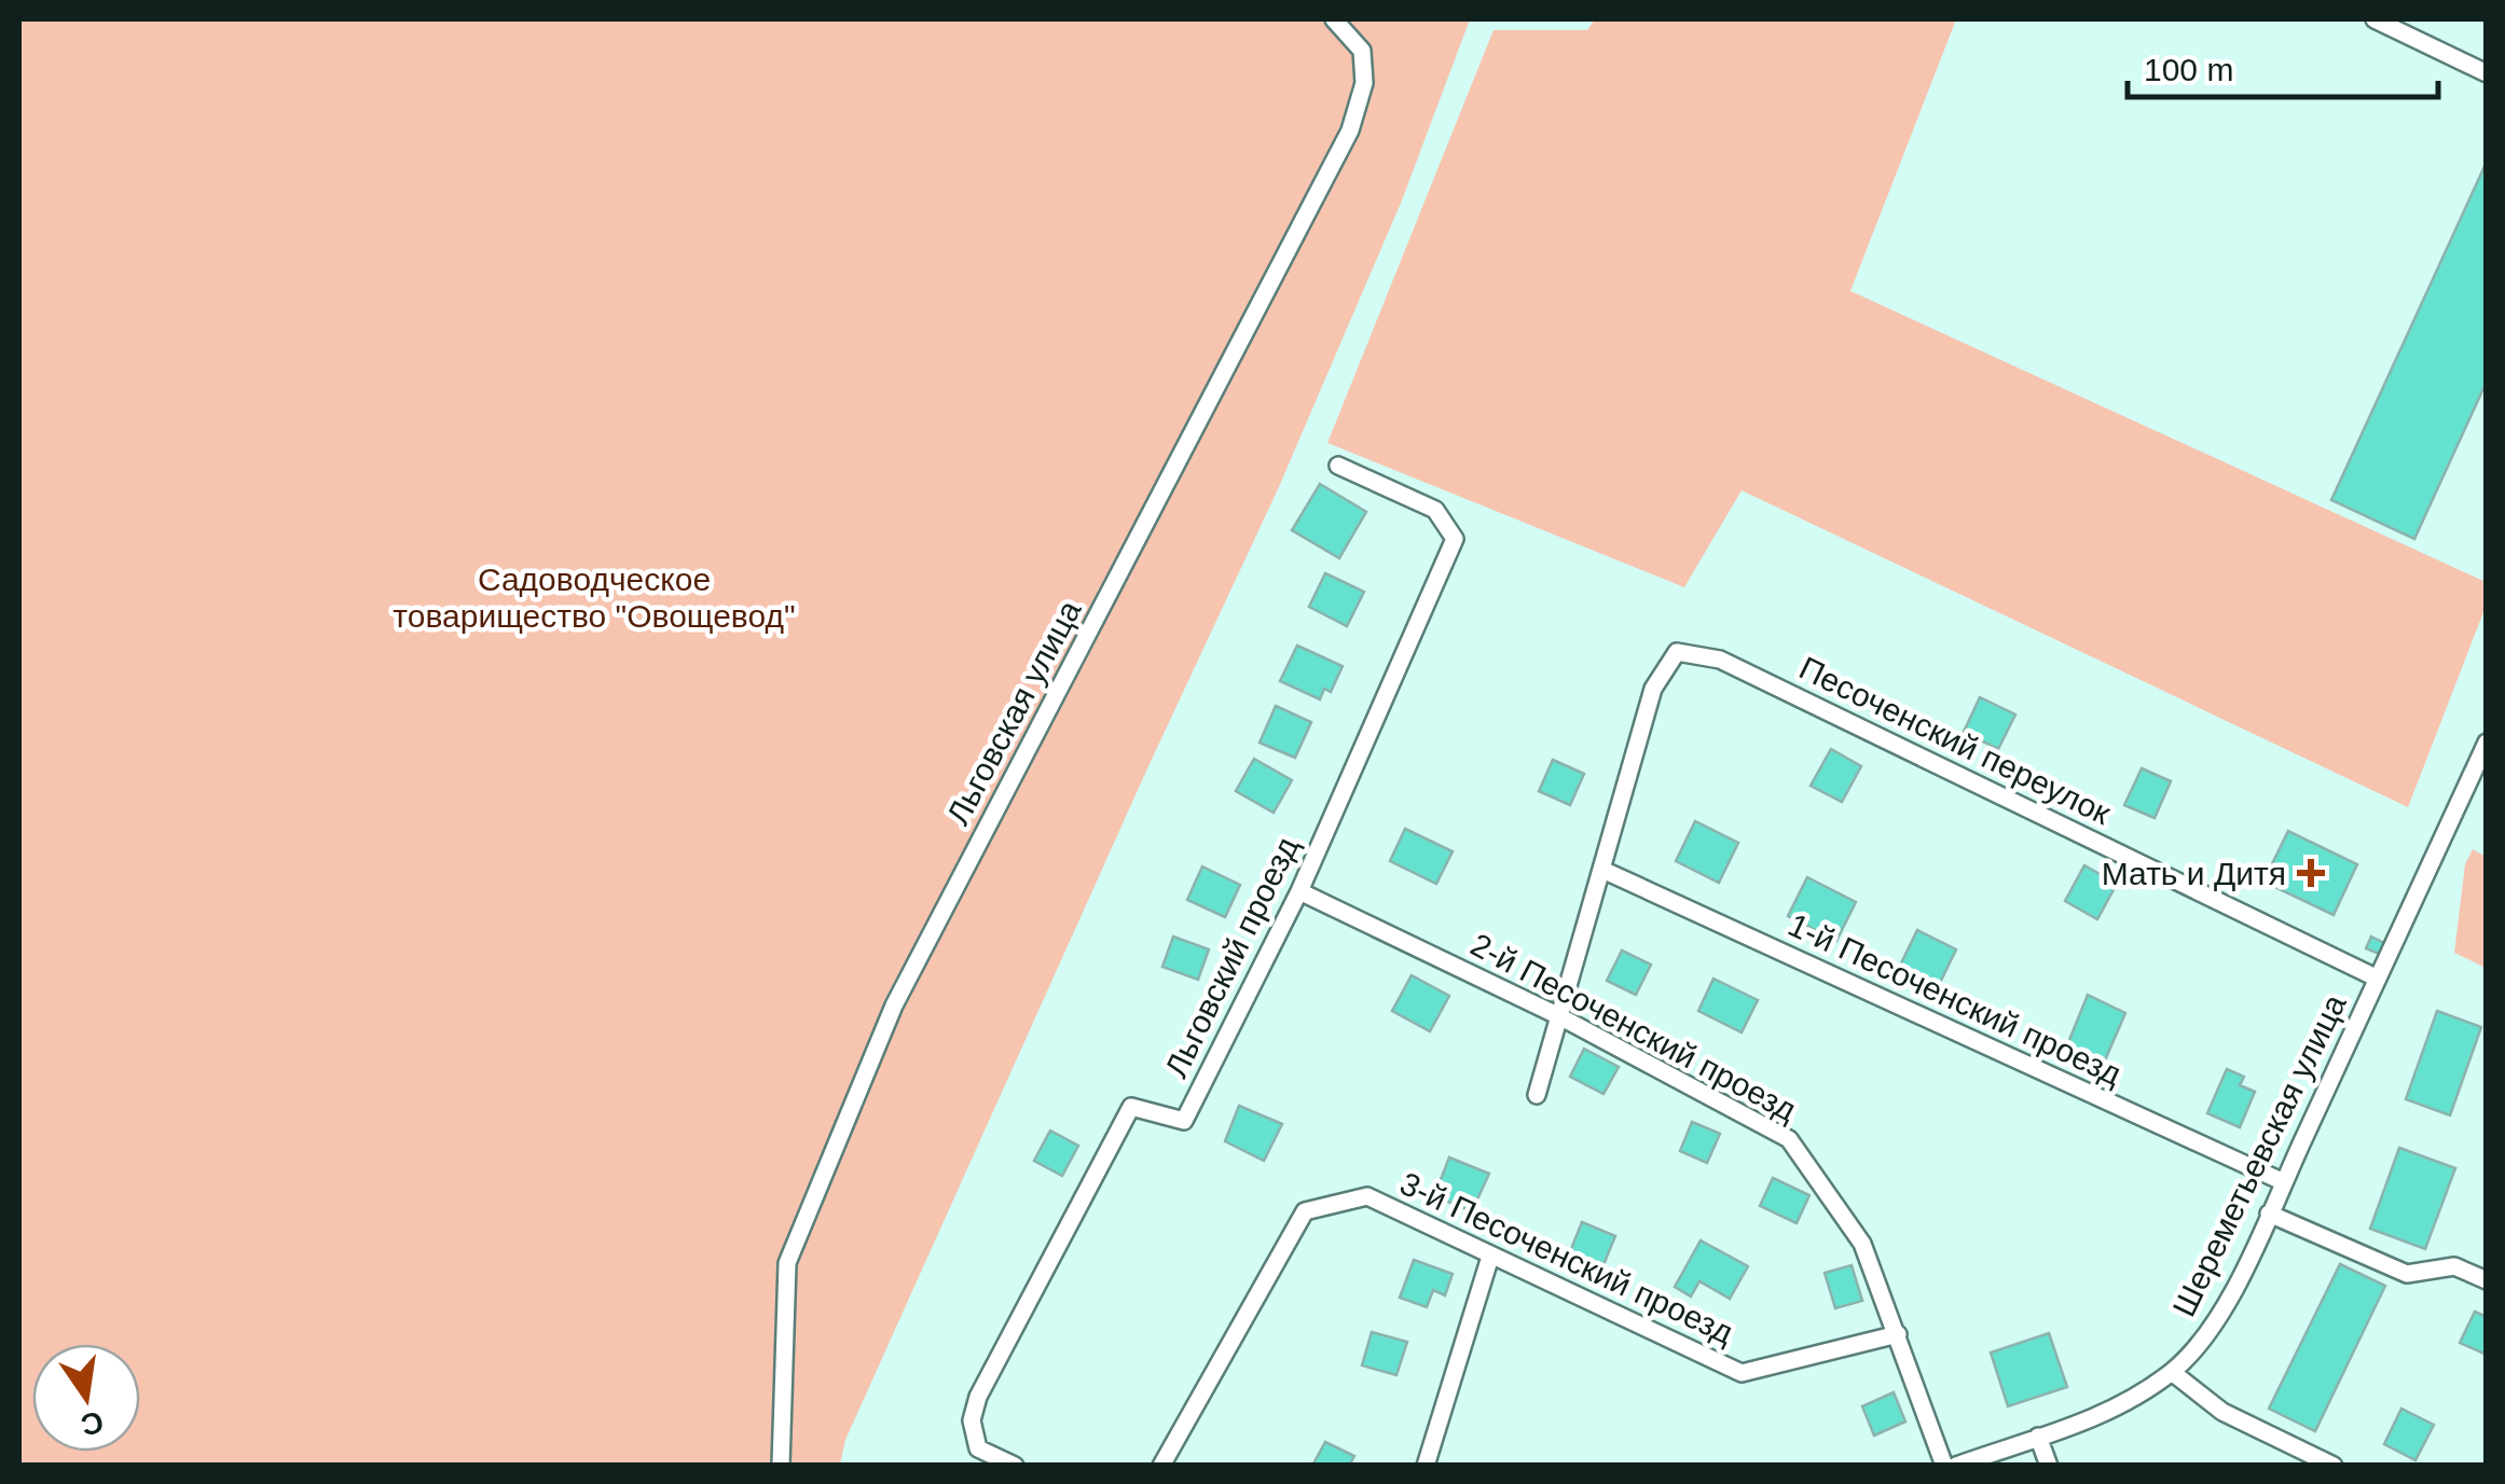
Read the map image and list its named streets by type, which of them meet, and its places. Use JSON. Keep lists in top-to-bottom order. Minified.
{"streets":{"street":["Льговская улица","Песоченский переулок","Льговский проезд","1-й Песоченский проезд","2-й Песоченский проезд","Шереметьевская улица","3-й Песоченский проезд"]},"crossings":[["Песоченский переулок","1-й Песоченский проезд"],["Песоченский переулок","Шереметьевская улица"],["Льговский проезд","2-й Песоченский проезд"],["1-й Песоченский проезд","Шереметьевская улица"],["2-й Песоченский проезд","3-й Песоченский проезд"]],"parks":["Садоводческое товарищество \"Овощевод\""],"places":{"health":["Мать и Дитя"]},"scale_bar":"100 m","north":"bottom"}
